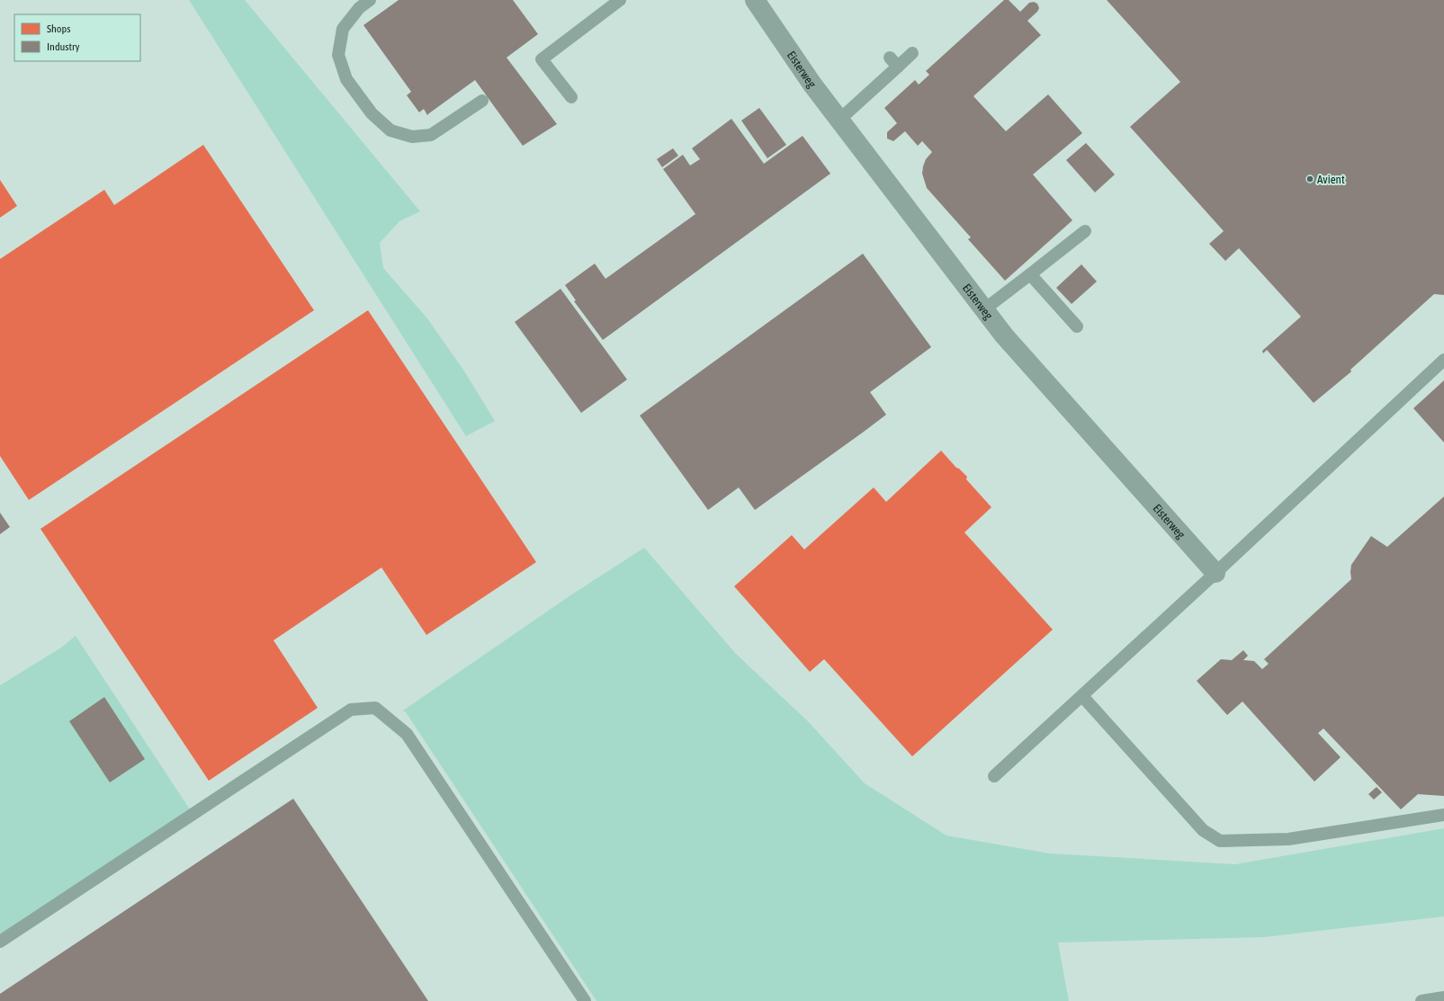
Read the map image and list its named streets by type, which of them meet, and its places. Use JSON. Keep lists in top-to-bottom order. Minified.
{"streets":{"street":["Eisterweg"]},"places":["Avient"],"legend":["Shops","Industry"]}
